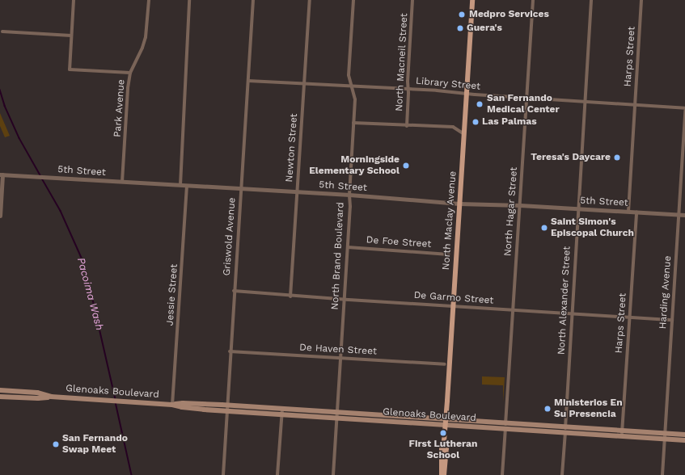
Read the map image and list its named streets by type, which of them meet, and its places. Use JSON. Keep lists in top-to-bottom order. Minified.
{"streets":{"main road":["North Maclay Avenue","Glenoaks Boulevard"],"street":["Harps Street","North Macneil Street","Library Street","Park Avenue","Newton Street","5th Street","North Hagar Street","Griswold Avenue","De Foe Street","North Brand Boulevard","Harding Avenue","Jessie Street","De Garmo Street","North Alexander Street","De Haven Street"]},"crossings":[["Harps Street","Library Street"],["Harps Street","5th Street"],["Harps Street","De Garmo Street"],["Harps Street","Glenoaks Boulevard"],["North Macneil Street","Library Street"],["Library Street","Newton Street"],["Library Street","North Hagar Street"],["Library Street","North Maclay Avenue"],["Library Street","Griswold Avenue"],["Library Street","North Brand Boulevard"],["Library Street","North Alexander Street"],["Park Avenue","5th Street"],["Newton Street","5th Street"],["Newton Street","De Garmo Street"],["5th Street","North Hagar Street"],["5th Street","North Maclay Avenue"],["5th Street","Griswold Avenue"],["5th Street","North Brand Boulevard"],["5th Street","Harding Avenue"],["5th Street","Jessie Street"],["5th Street","North Alexander Street"],["North Hagar Street","De Garmo Street"],["North Hagar Street","Glenoaks Boulevard"],["North Maclay Avenue","De Garmo Street"],["North Maclay Avenue","Glenoaks Boulevard"],["Griswold Avenue","De Garmo Street"],["Griswold Avenue","De Haven Street"],["Griswold Avenue","Glenoaks Boulevard"],["De Foe Street","North Brand Boulevard"],["North Brand Boulevard","De Garmo Street"],["North Brand Boulevard","De Haven Street"],["North Brand Boulevard","Glenoaks Boulevard"],["Harding Avenue","De Garmo Street"],["Harding Avenue","Glenoaks Boulevard"],["Jessie Street","Glenoaks Boulevard"],["De Garmo Street","North Alexander Street"],["North Alexander Street","Glenoaks Boulevard"]],"water":["Pacoima Wash"],"places":["Medpro Services","Guera's","San Fernando Medical Center","Las Palmas","Teresa's Daycare","Morningside Elementary School","Saint Simon's Episcopal Church","Ministerios En Su Presencia","First Lutheran School","San Fernando Swap Meet"]}
